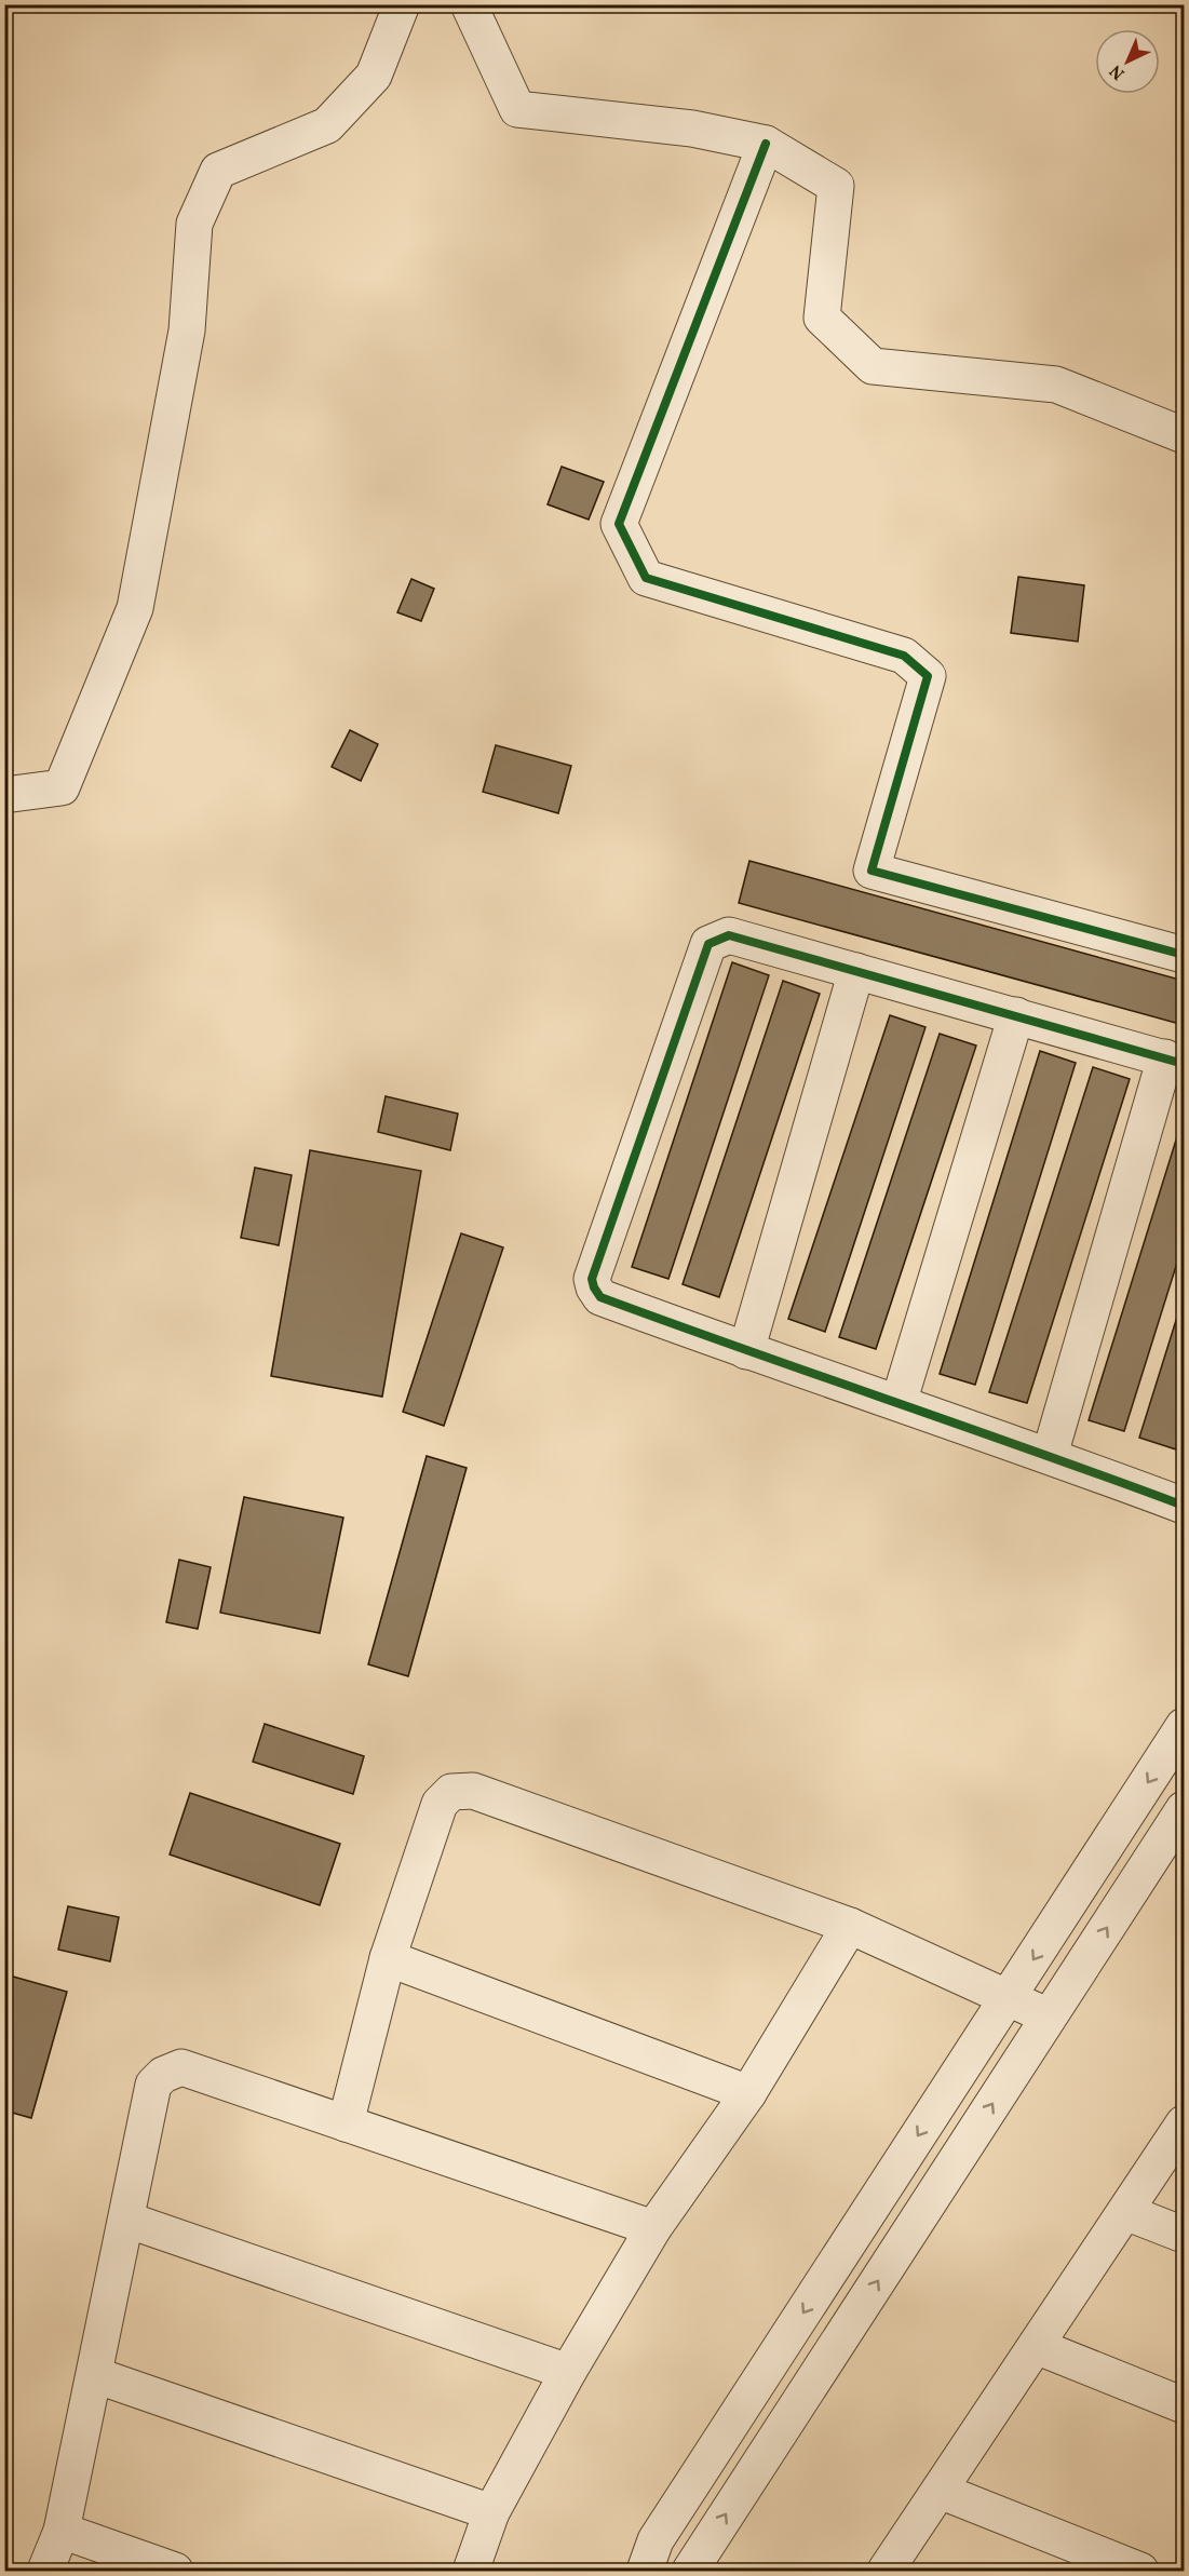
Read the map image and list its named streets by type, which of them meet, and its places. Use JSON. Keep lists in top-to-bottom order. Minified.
{"north":"bottom left"}
